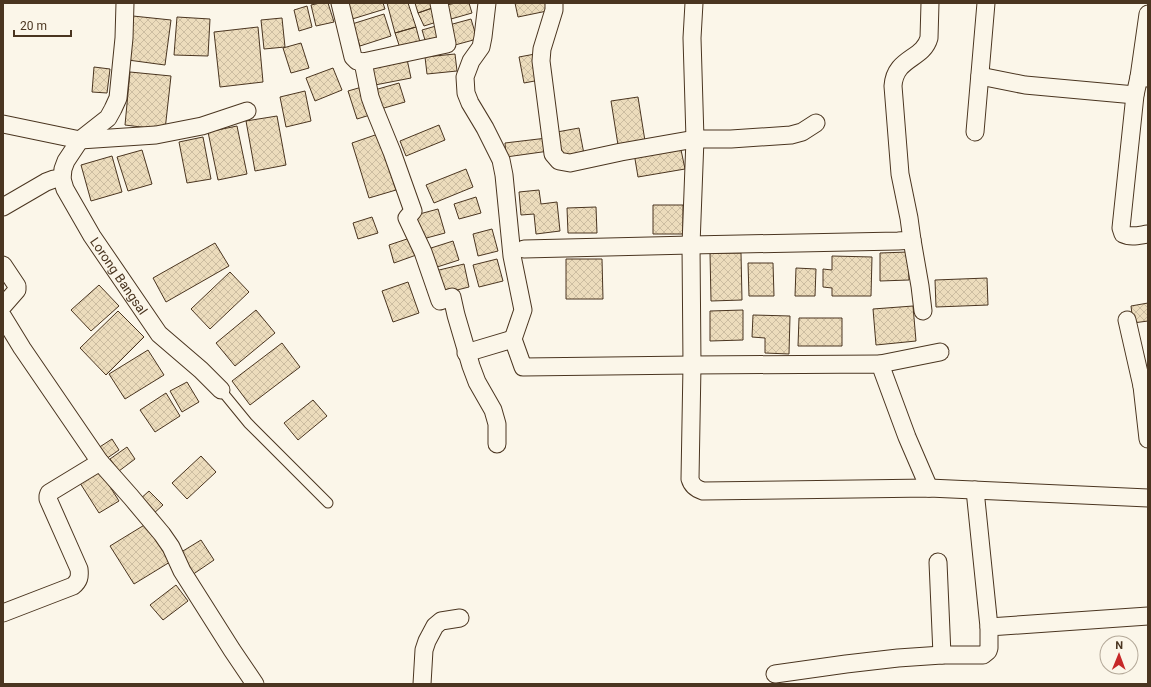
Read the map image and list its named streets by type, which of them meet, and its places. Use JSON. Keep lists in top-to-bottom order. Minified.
{"streets":{"street":["Lorong Bangsal"]},"scale_bar":"20 m","north":"top"}
